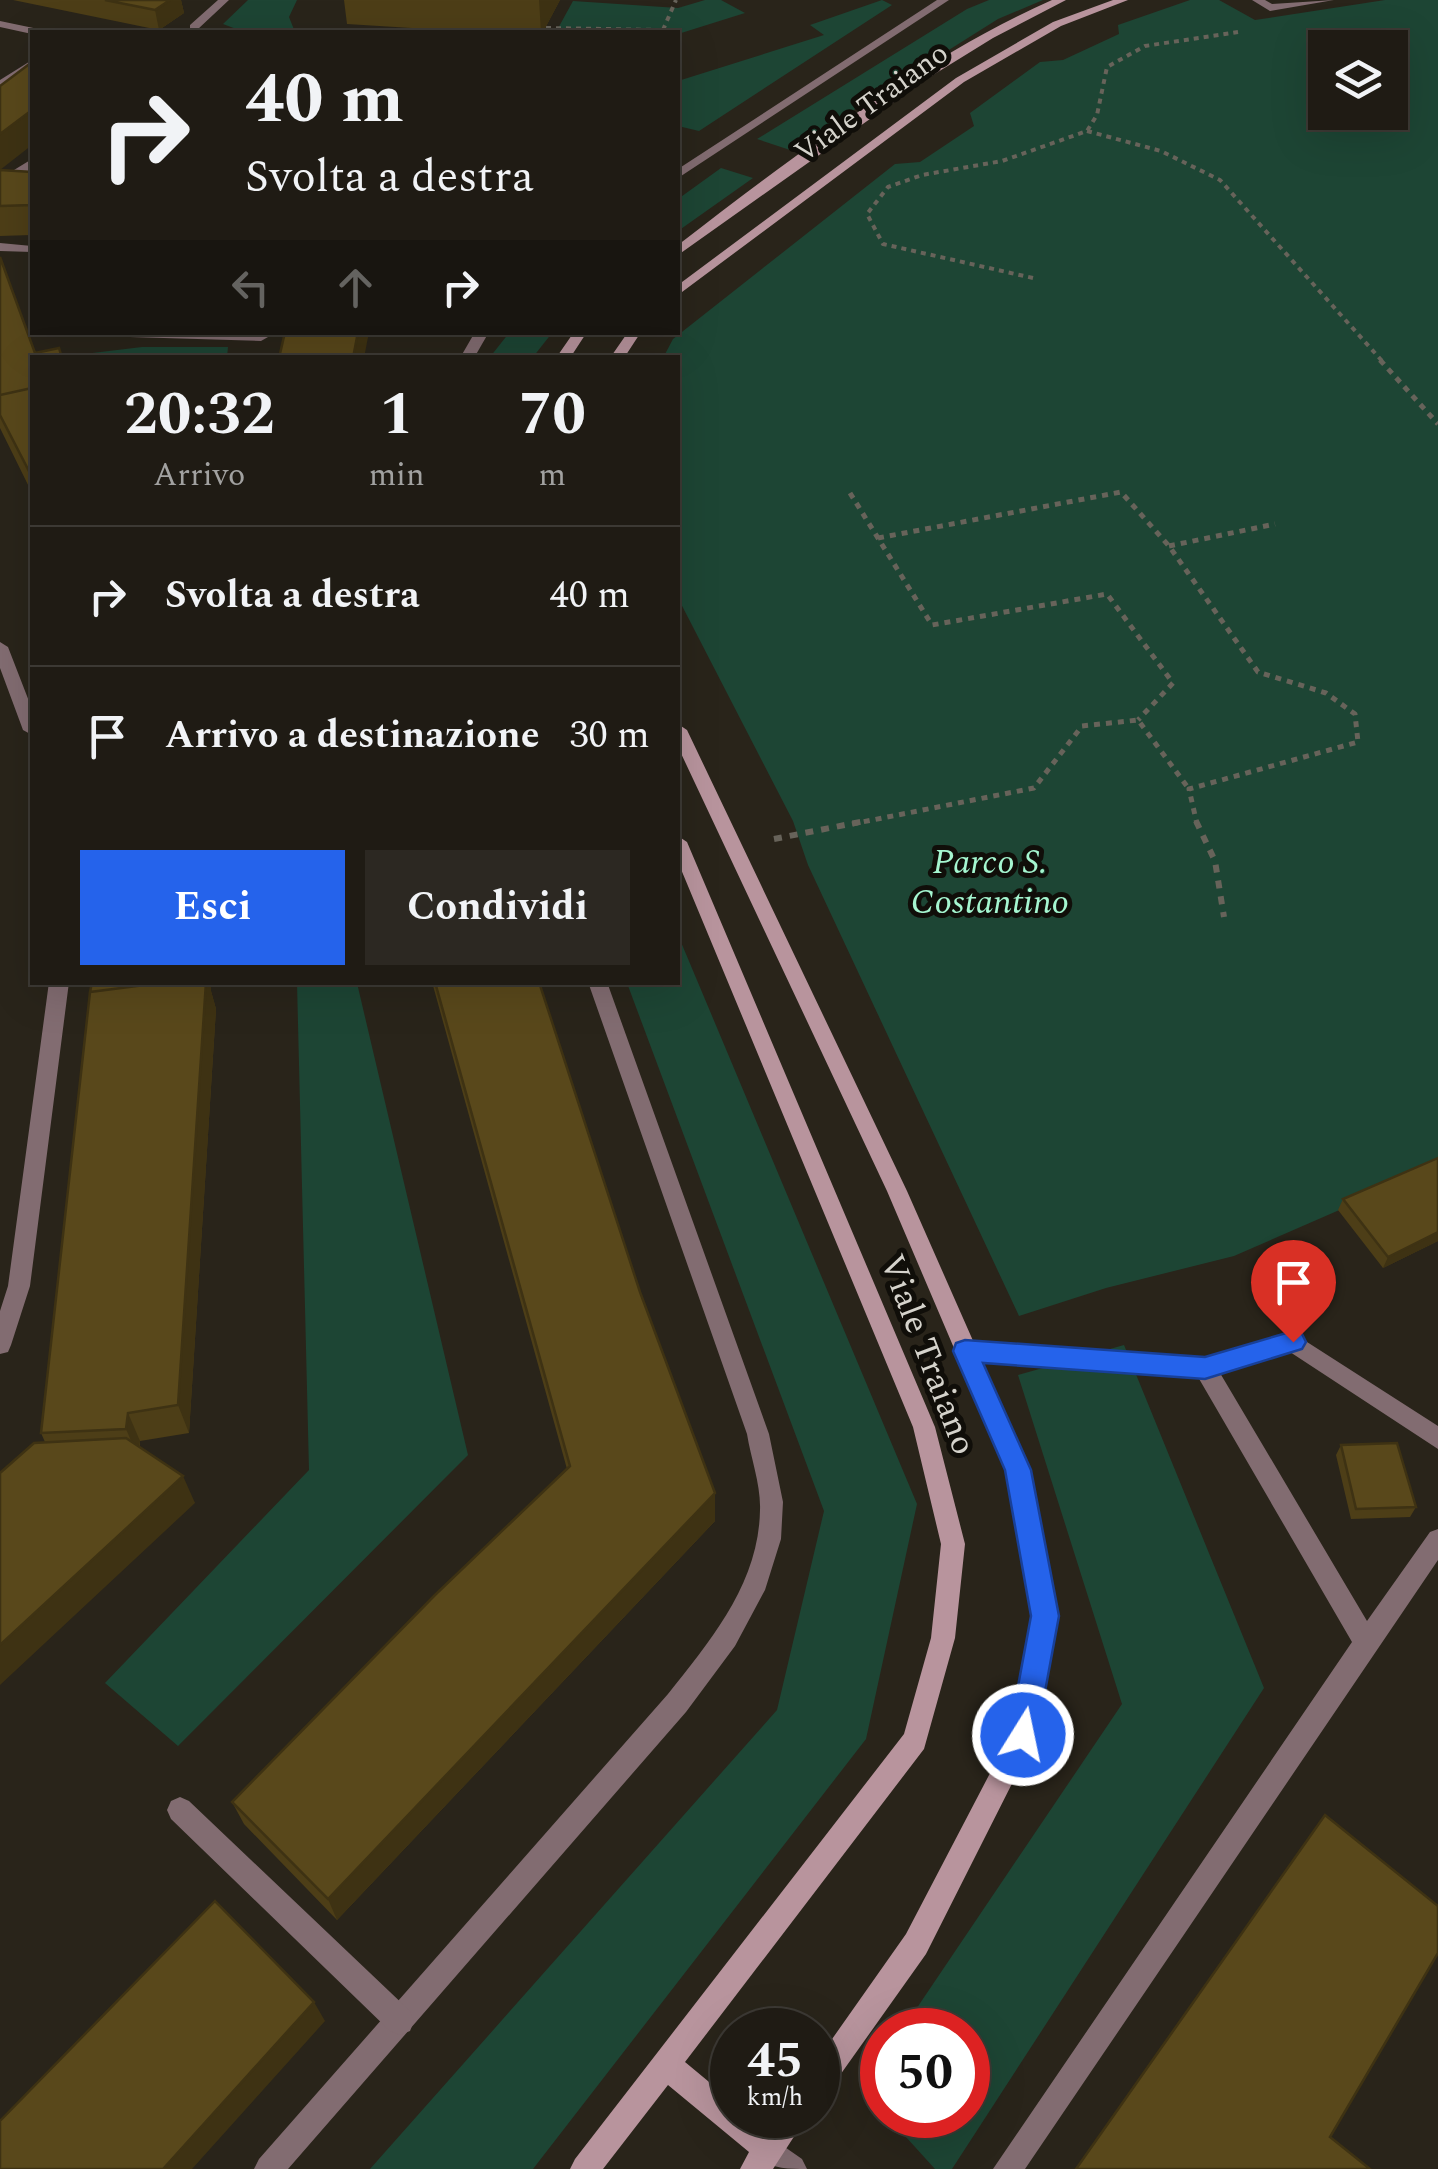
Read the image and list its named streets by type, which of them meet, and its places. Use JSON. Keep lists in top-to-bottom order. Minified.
{"streets":{"main road":["Viale Traiano"]},"parks":["Parco S. Costantino"],"page":{"turn":["40 m","Svolta a destra"],"eta":["20:32","Arrivo","1","min","70","m"],"list":[{"name":"Svolta a destra","value":"40 m"},{"name":"Arrivo a destinazione","value":"30 m"}],"buttons":["Esci","Condividi"],"speed":"45 km/h","limit":"50"}}
